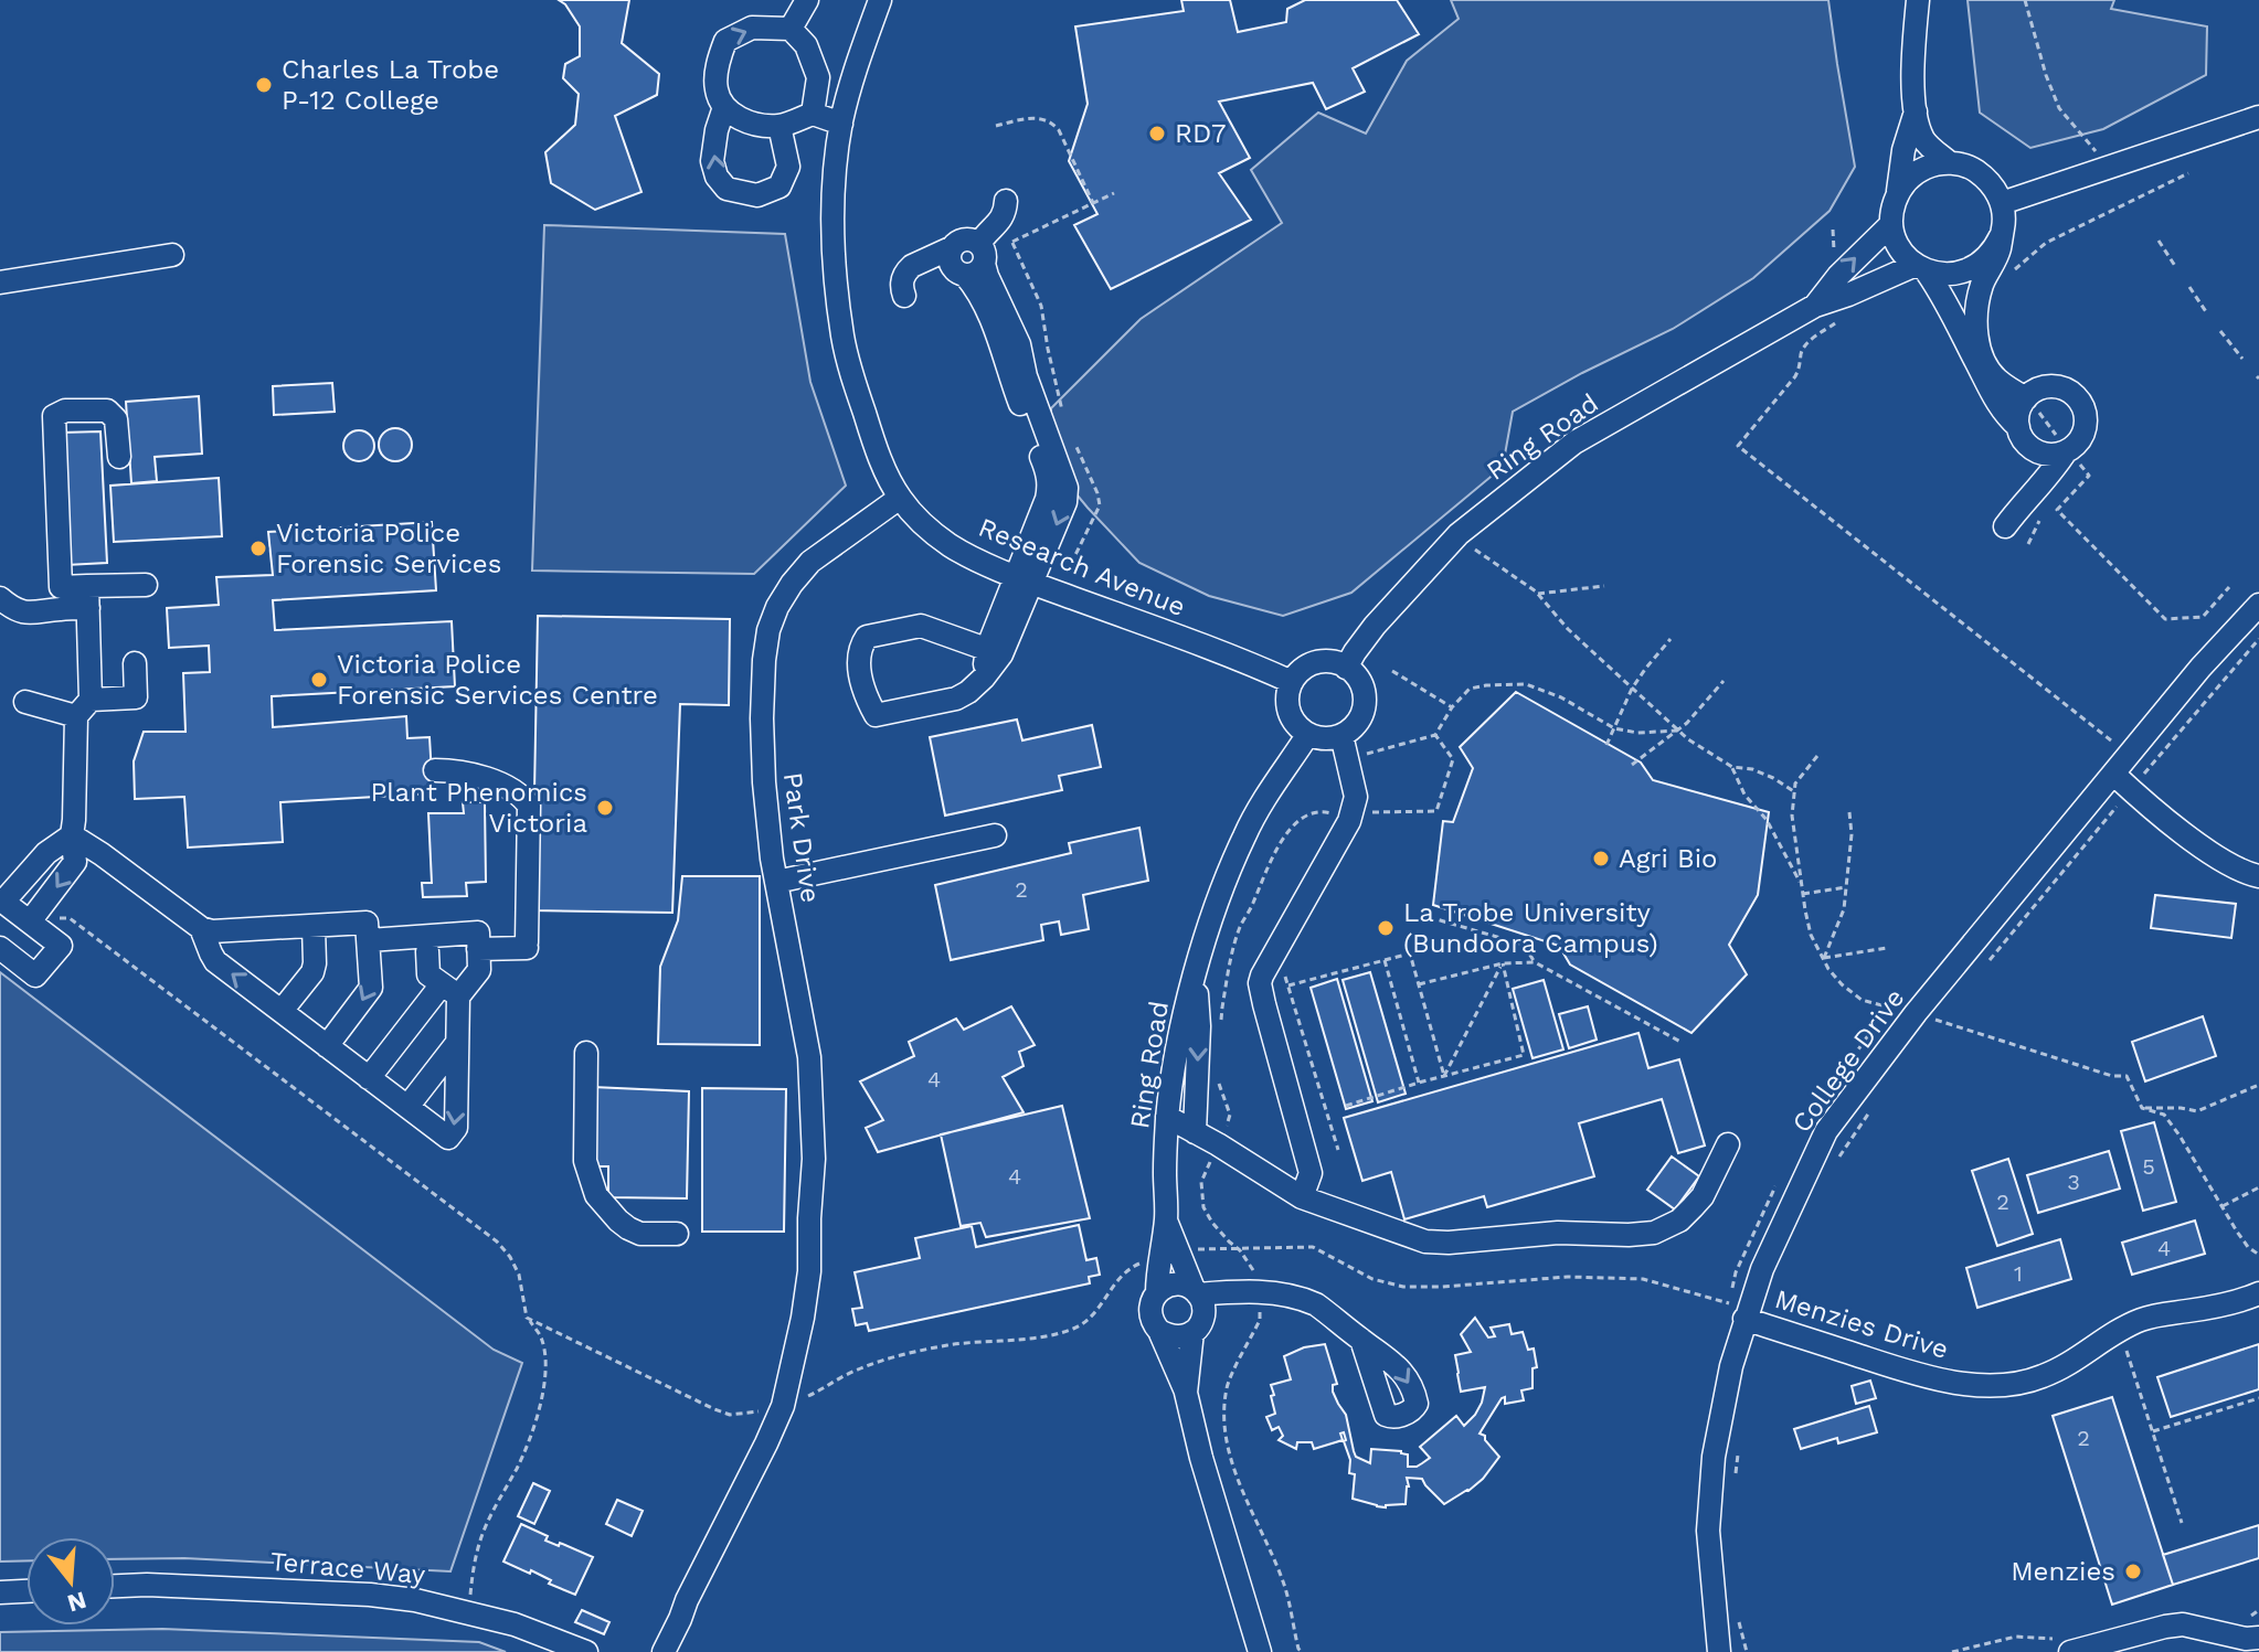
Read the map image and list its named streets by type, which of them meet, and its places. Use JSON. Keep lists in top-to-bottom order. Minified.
{"streets":{"street":["Ring Road","Research Avenue","Park Drive","College Drive","Menzies Drive","Terrace Way"]},"crossings":[["Ring Road","Research Avenue"],["Research Avenue","Park Drive"],["College Drive","Menzies Drive"]],"places":["Charles La Trobe P-12 College","RD7","Victoria Police Forensic Services","Victoria Police Forensic Services Centre","Plant Phenomics Victoria","Agri Bio","La Trobe University (Bundoora Campus)","Menzies"],"house_numbers":["2","4","5","4","3","2","4","1","2"],"north":"bottom"}
